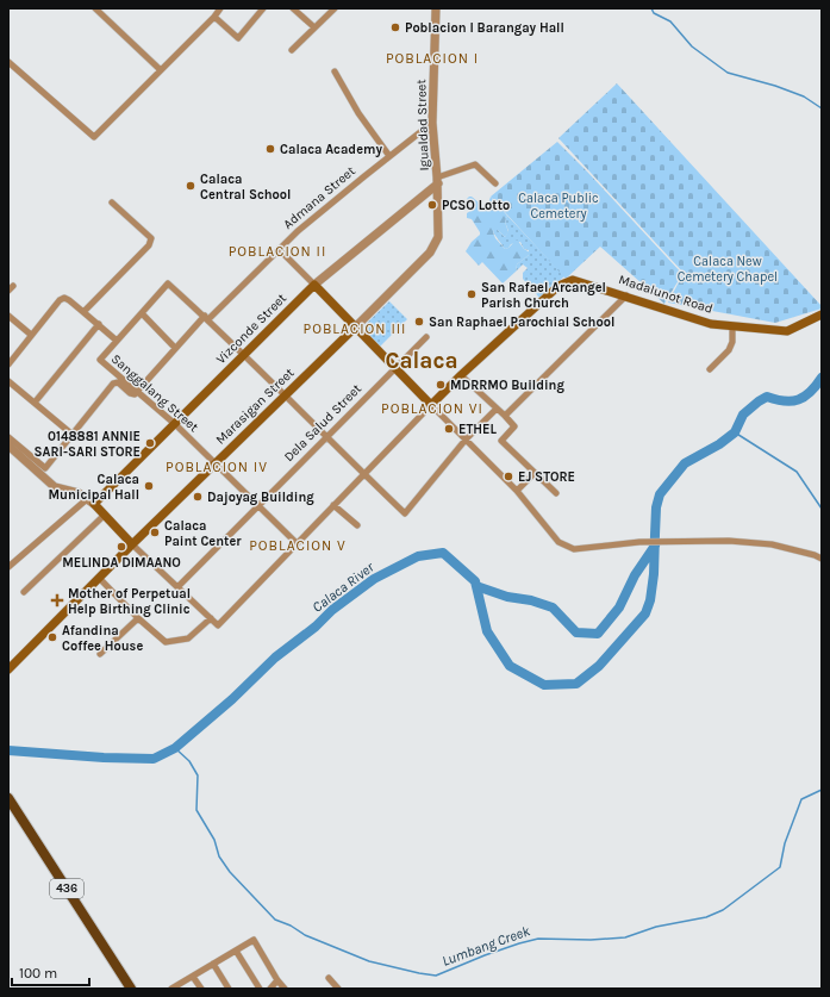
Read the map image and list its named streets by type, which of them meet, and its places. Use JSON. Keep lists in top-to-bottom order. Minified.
{"streets":{"main road":["Madalunot Road","Vizconde Street","Marasigan Street","436"],"street":["Igualdad Street","Admana Street","Sanggalang Street","Dela Salud Street"]},"crossings":[["Igualdad Street","Admana Street"],["Igualdad Street","Vizconde Street"],["Igualdad Street","Marasigan Street"],["Admana Street","Sanggalang Street"],["Vizconde Street","Sanggalang Street"],["Vizconde Street","Marasigan Street"],["Sanggalang Street","Marasigan Street"],["Sanggalang Street","Dela Salud Street"]],"districts":["POBLACION I","POBLACION II","POBLACION III","Calaca","POBLACION VI","POBLACION IV","POBLACION V"],"water":["Calaca River","Lumbang Creek"],"parks":["Calaca Public Cemetery","Calaca New Cemetery Chapel"],"places":{"other":["Poblacion I Barangay Hall","Calaca Academy","Calaca Central School","PCSO Lotto","San Rafael Arcangel Parish Church","San Raphael Parochial School","MDRRMO Building","ETHEL","0148881 ANNIE SARI-SARI STORE","EJ STORE","Calaca Municipal Hall","Dajoyag Building","Calaca Paint Center","MELINDA DIMAANO","Afandina Coffee House"],"health":["Mother of Perpetual Help Birthing Clinic"]},"scale_bar":"100 m"}
